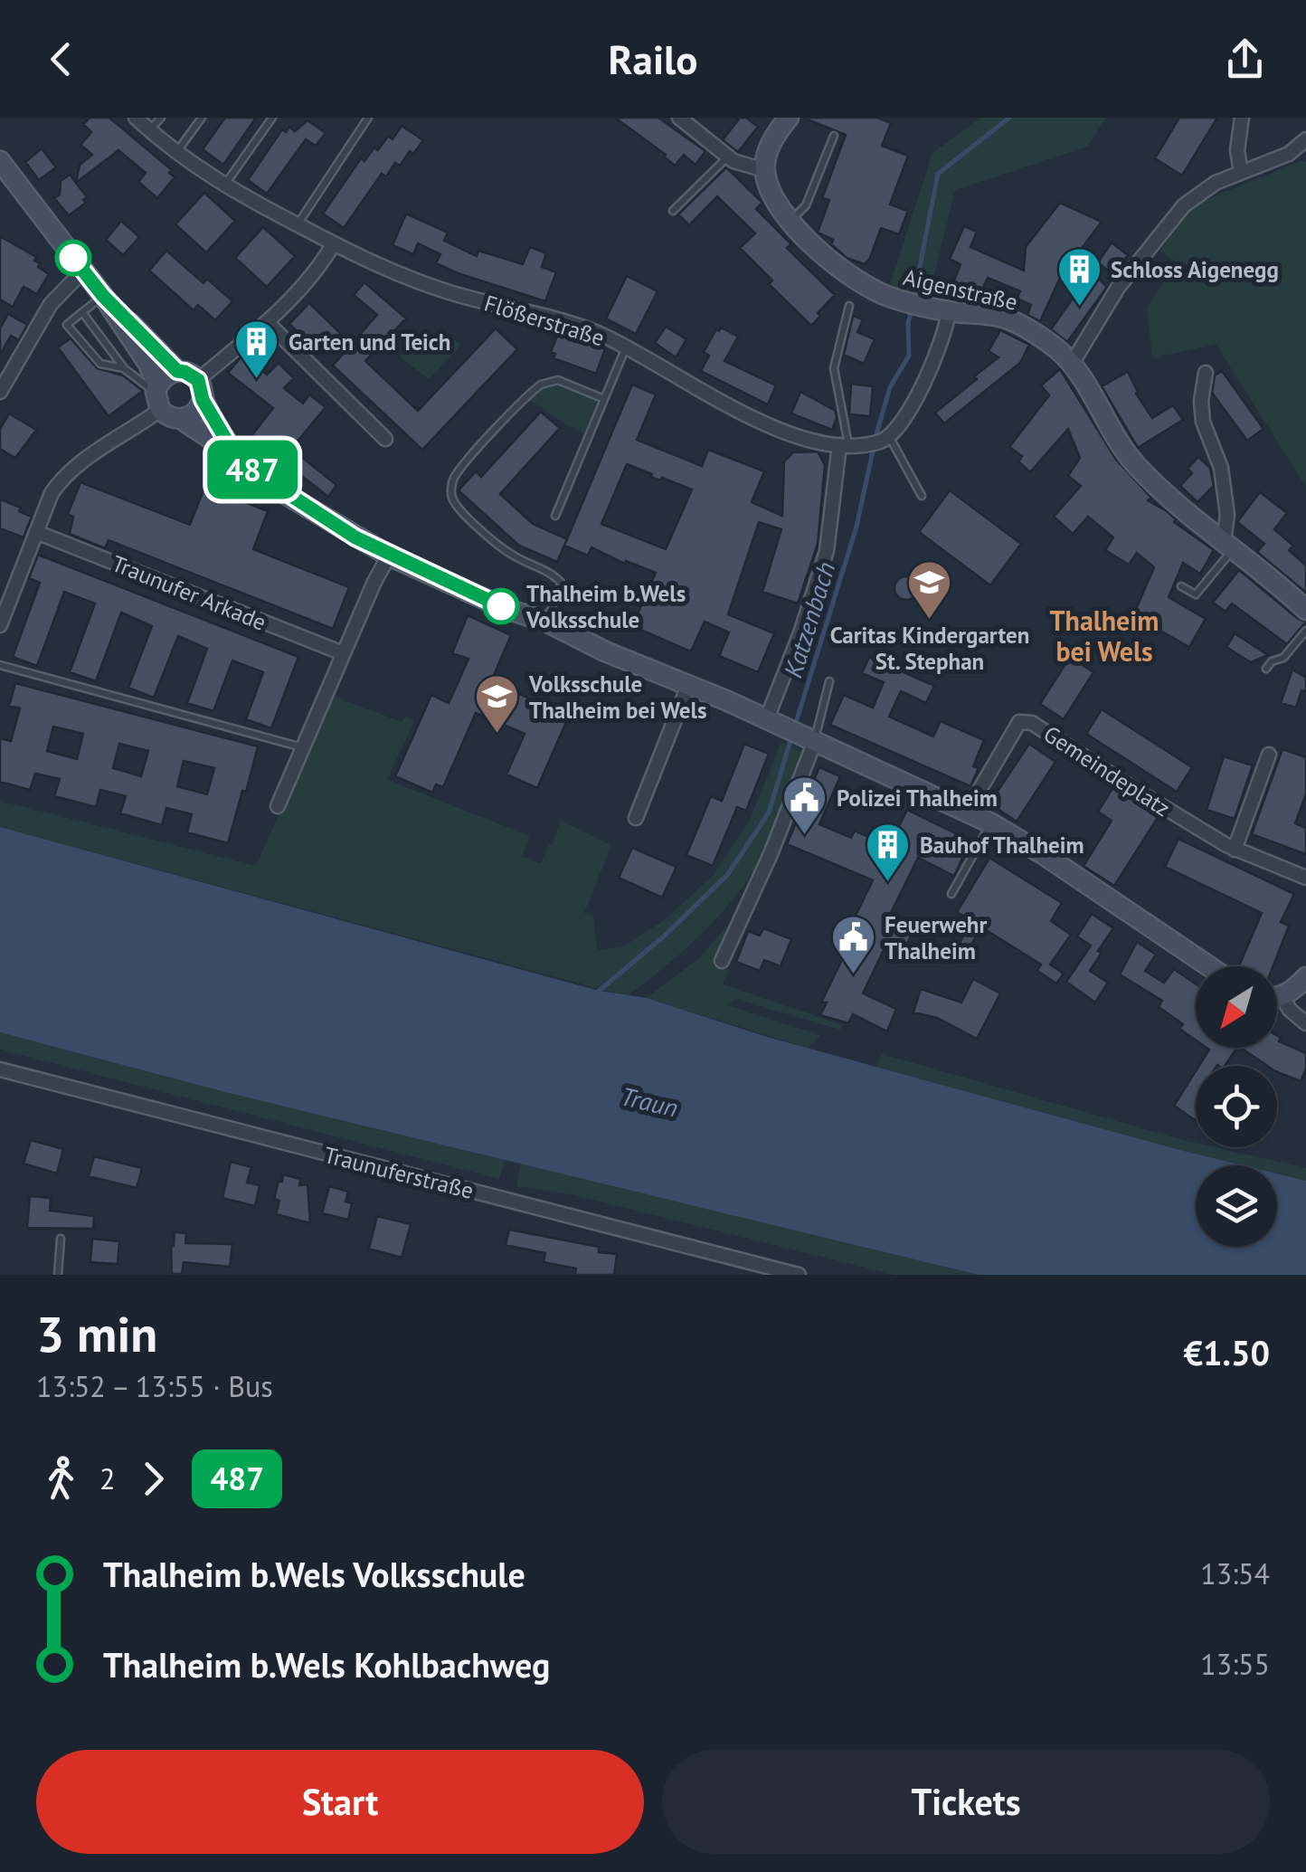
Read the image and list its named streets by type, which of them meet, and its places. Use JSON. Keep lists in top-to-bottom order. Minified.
{"streets":{"main road":["Aigenstraße"],"street":["Flößerstraße","Traunufer Arkade","Gemeindeplatz","Traunuferstraße"]},"districts":["Thalheim bei Wels"],"water":["Katzenbach","Traun"],"places":{"building":["Schloss Aigenegg","Garten und Teich","Bauhof Thalheim"],"other":["Thalheim b.Wels Volksschule"],"school or university":["Caritas Kindergarten St. Stephan","Volksschule Thalheim bei Wels"],"public building":["Polizei Thalheim","Feuerwehr Thalheim"]},"lines":["bus line 487"],"north":"bottom left","page":{"header":"Railo","on_map":"487","heading":["3 min","13:52 – 13:55 · Bus","€1.50"],"legs":["2","487"],"list":[{"name":"Thalheim b.Wels Volksschule","value":"13:54"},{"name":"Thalheim b.Wels Kohlbachweg","value":"13:55"}],"buttons":["Start","Tickets"]}}
